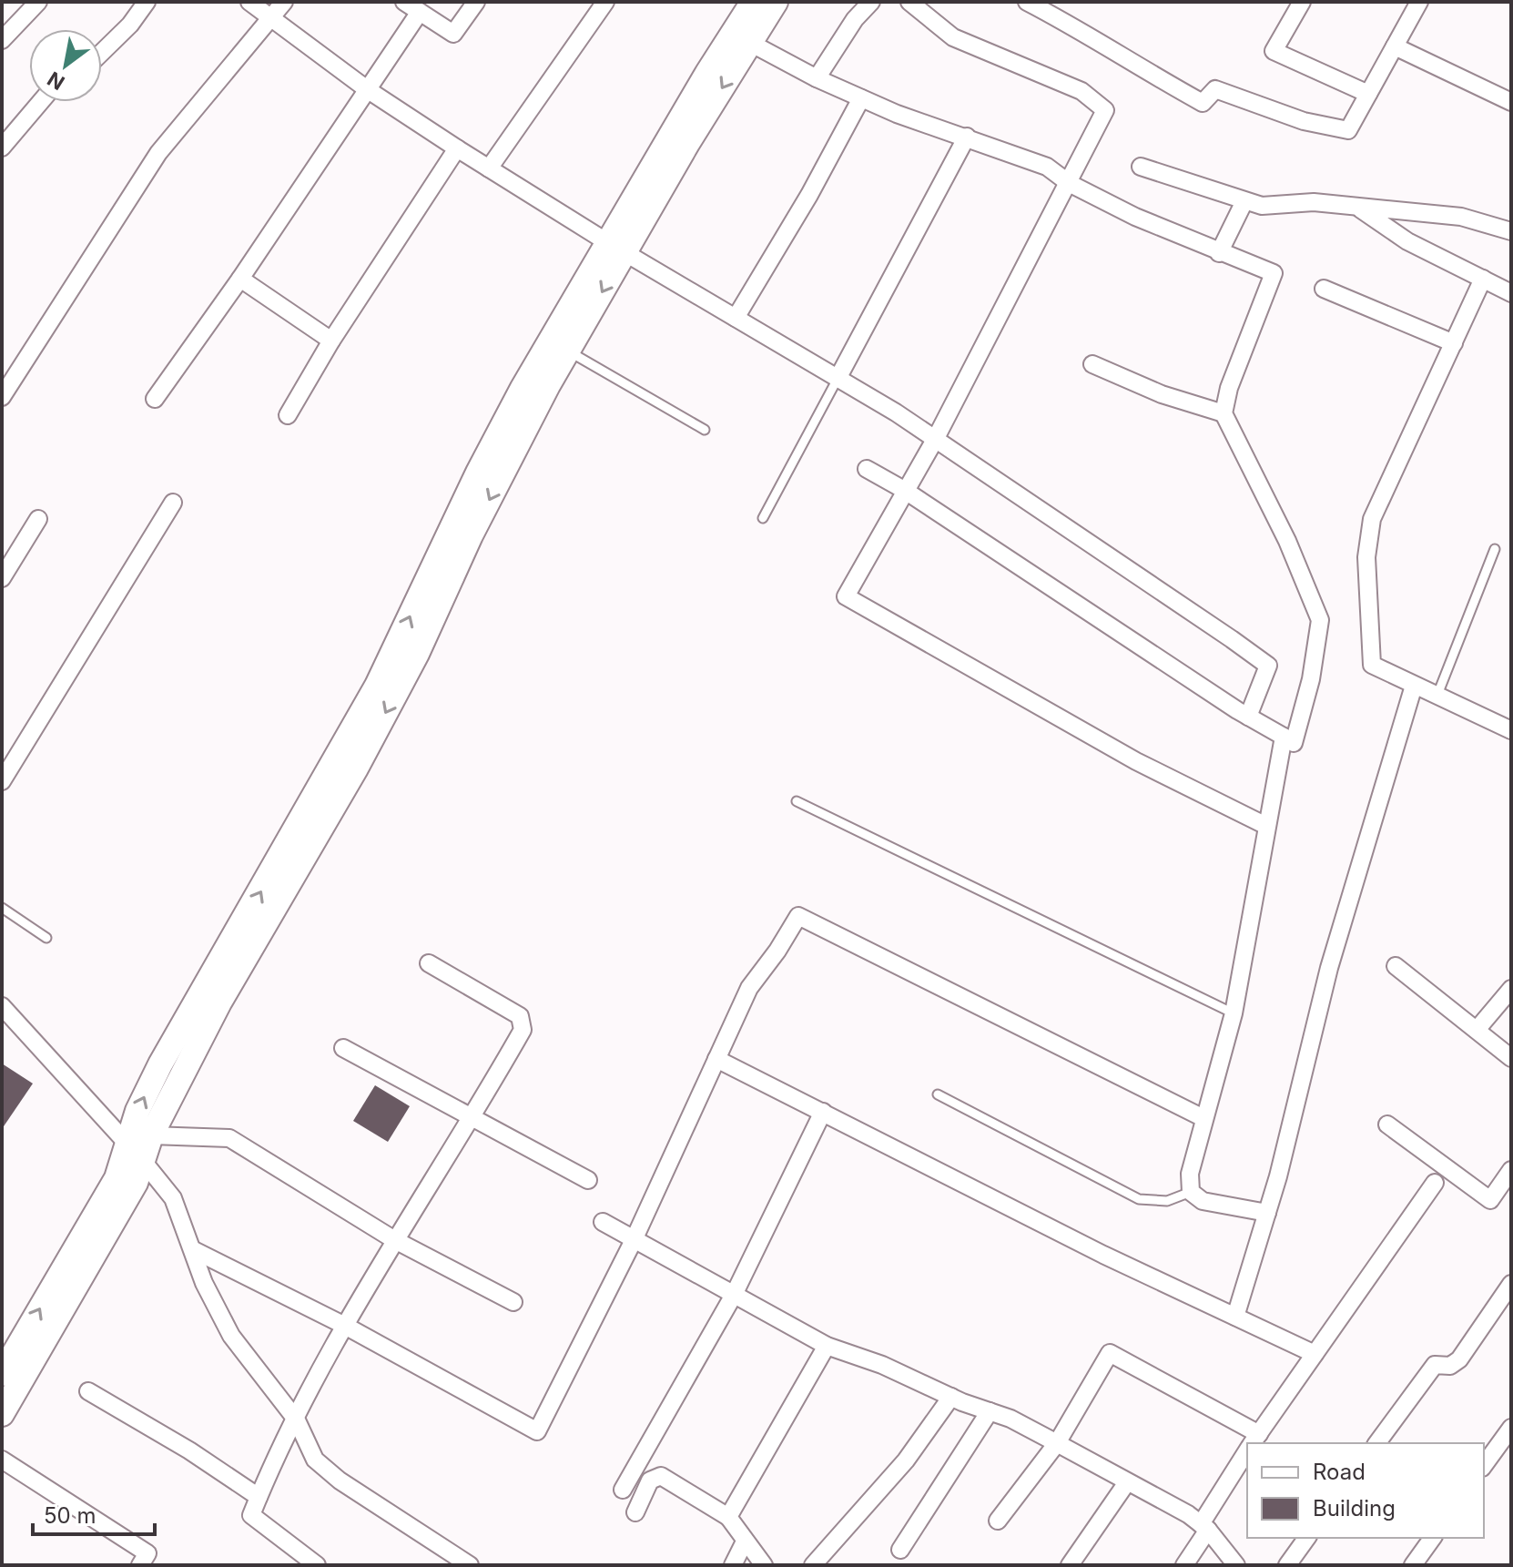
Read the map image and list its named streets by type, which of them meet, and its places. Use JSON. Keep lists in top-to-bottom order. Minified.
{"legend":["Road","Building"],"scale_bar":"50 m","north":"bottom left"}
